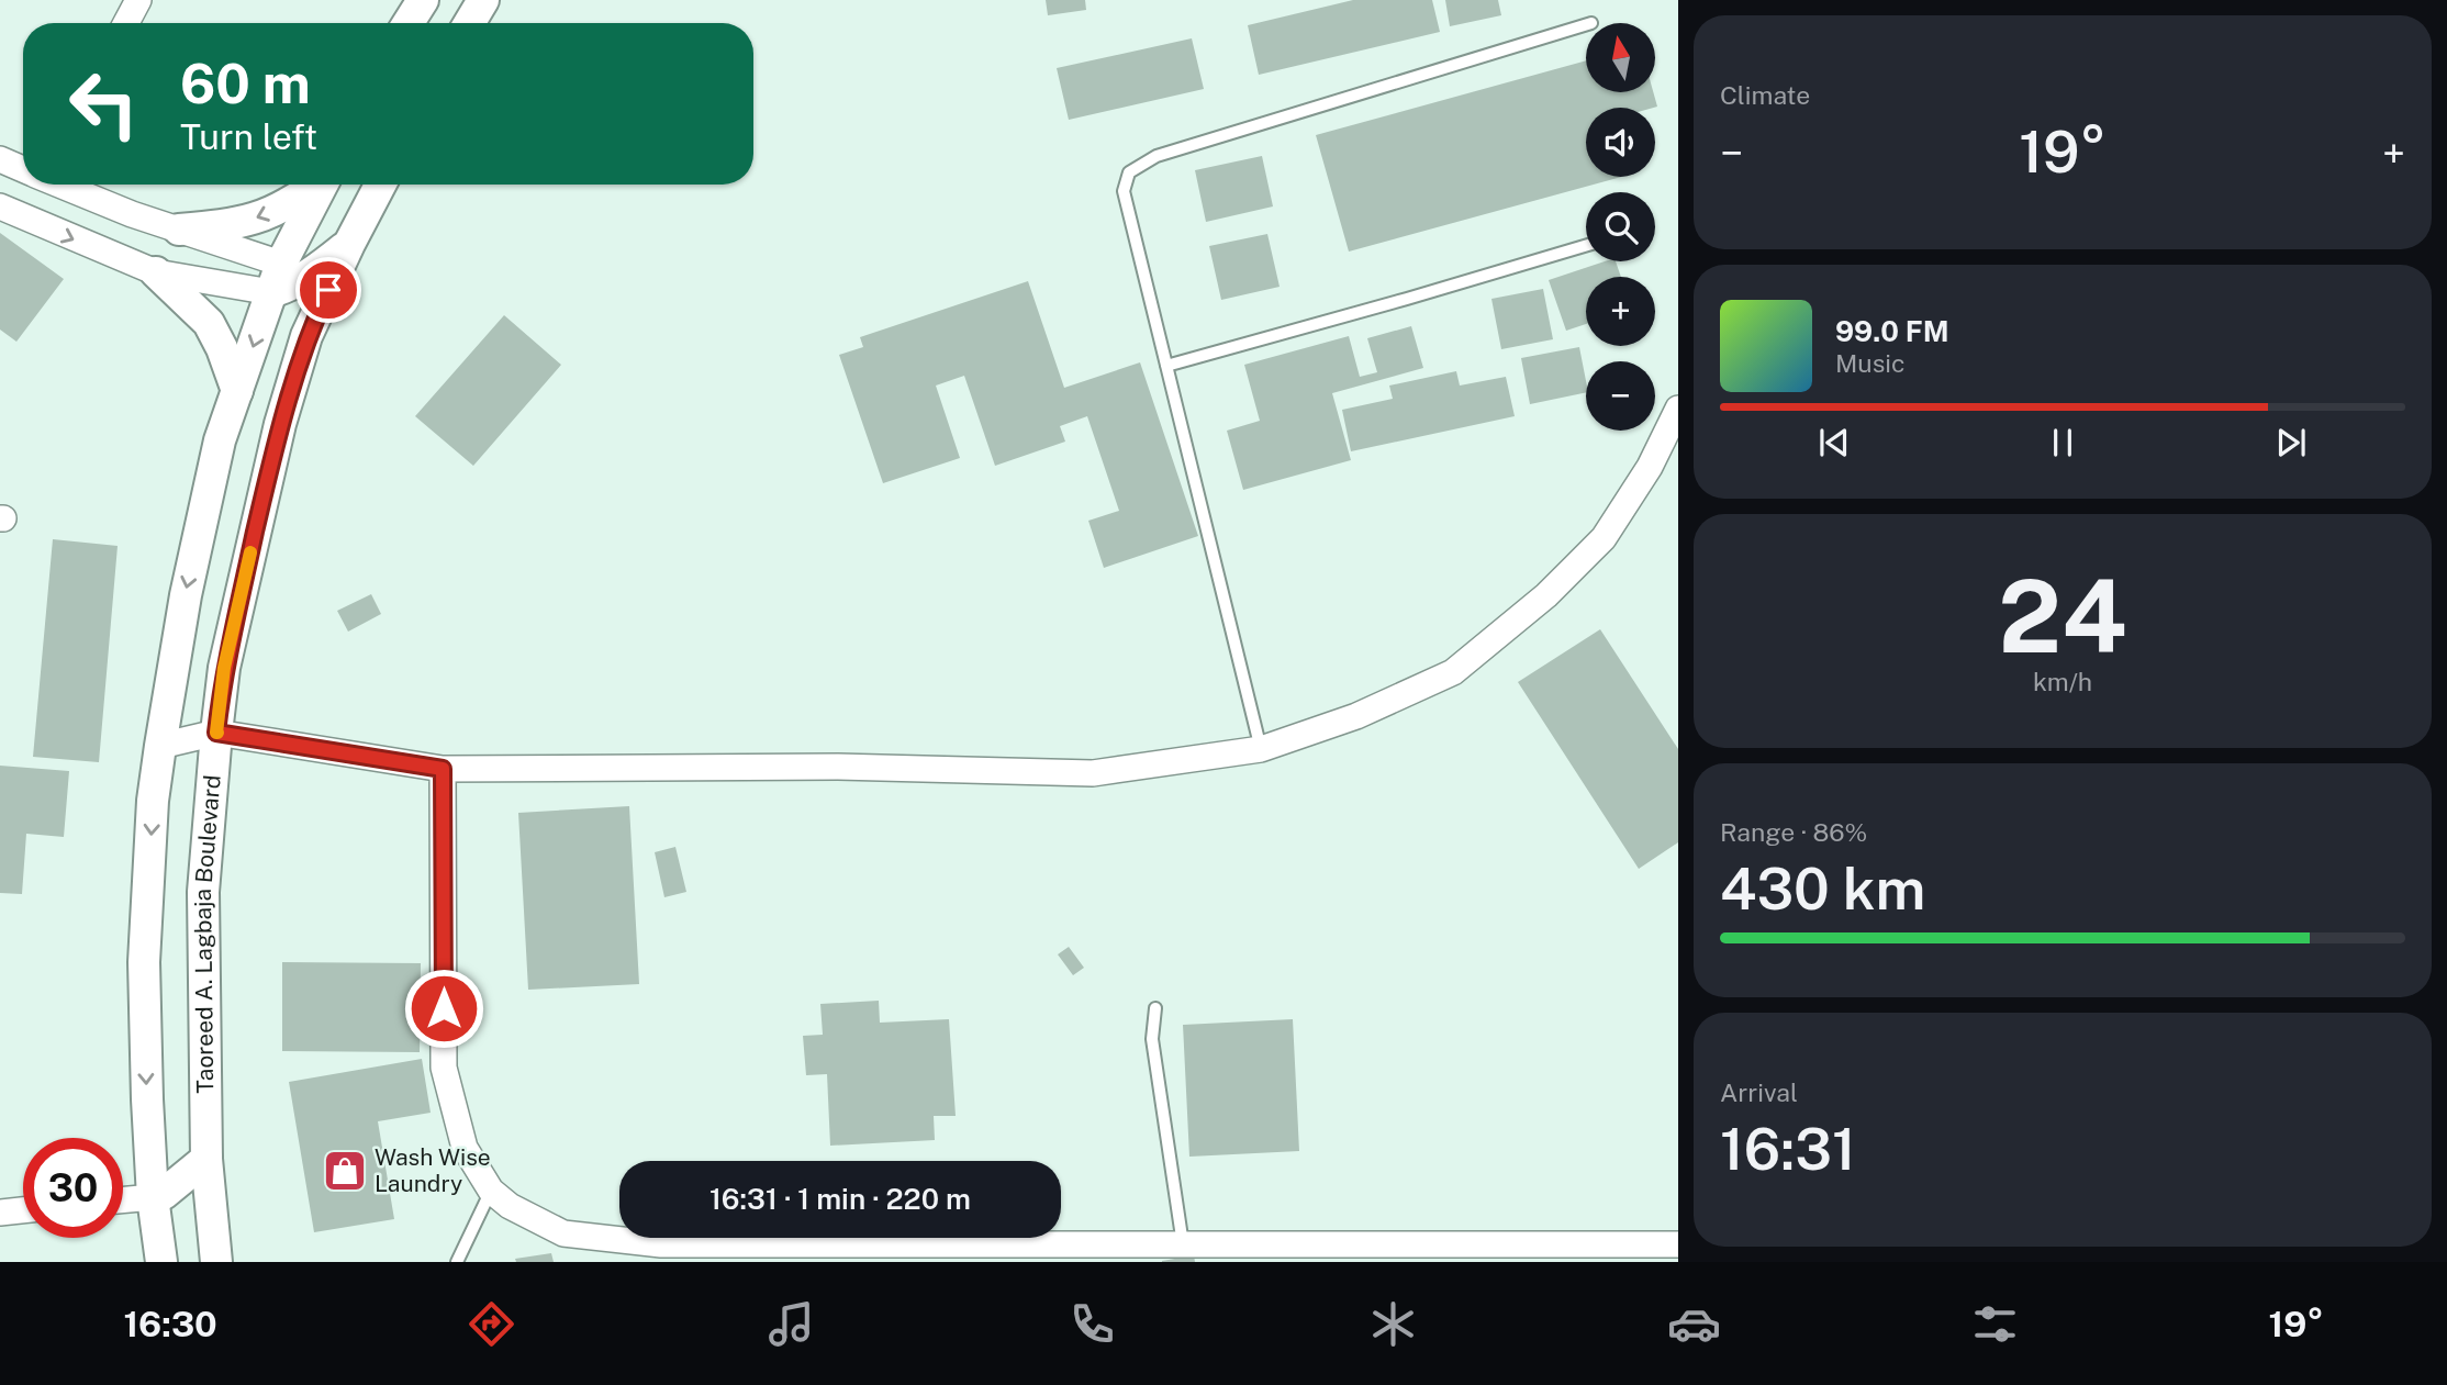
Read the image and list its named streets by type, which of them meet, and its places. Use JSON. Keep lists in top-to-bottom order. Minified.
{"streets":{"street":["Taoreed A. Lagbaja Boulevard"]},"places":{"shop":["Wash Wise Laundry"]},"north":"top","page":{"tile":["Climate",["24","km/h"],["Range · 86%","430 km"],["Arrival","16:31"]],"map_buttons":["+","−"],"turn":["60 m","Turn left"],"heat":["−","19°","+"],"song":["99.0 FM","Music"],"limit":"30","trip":"16:31 · 1 min · 220 m","tabs":["16:30","19°"]}}
